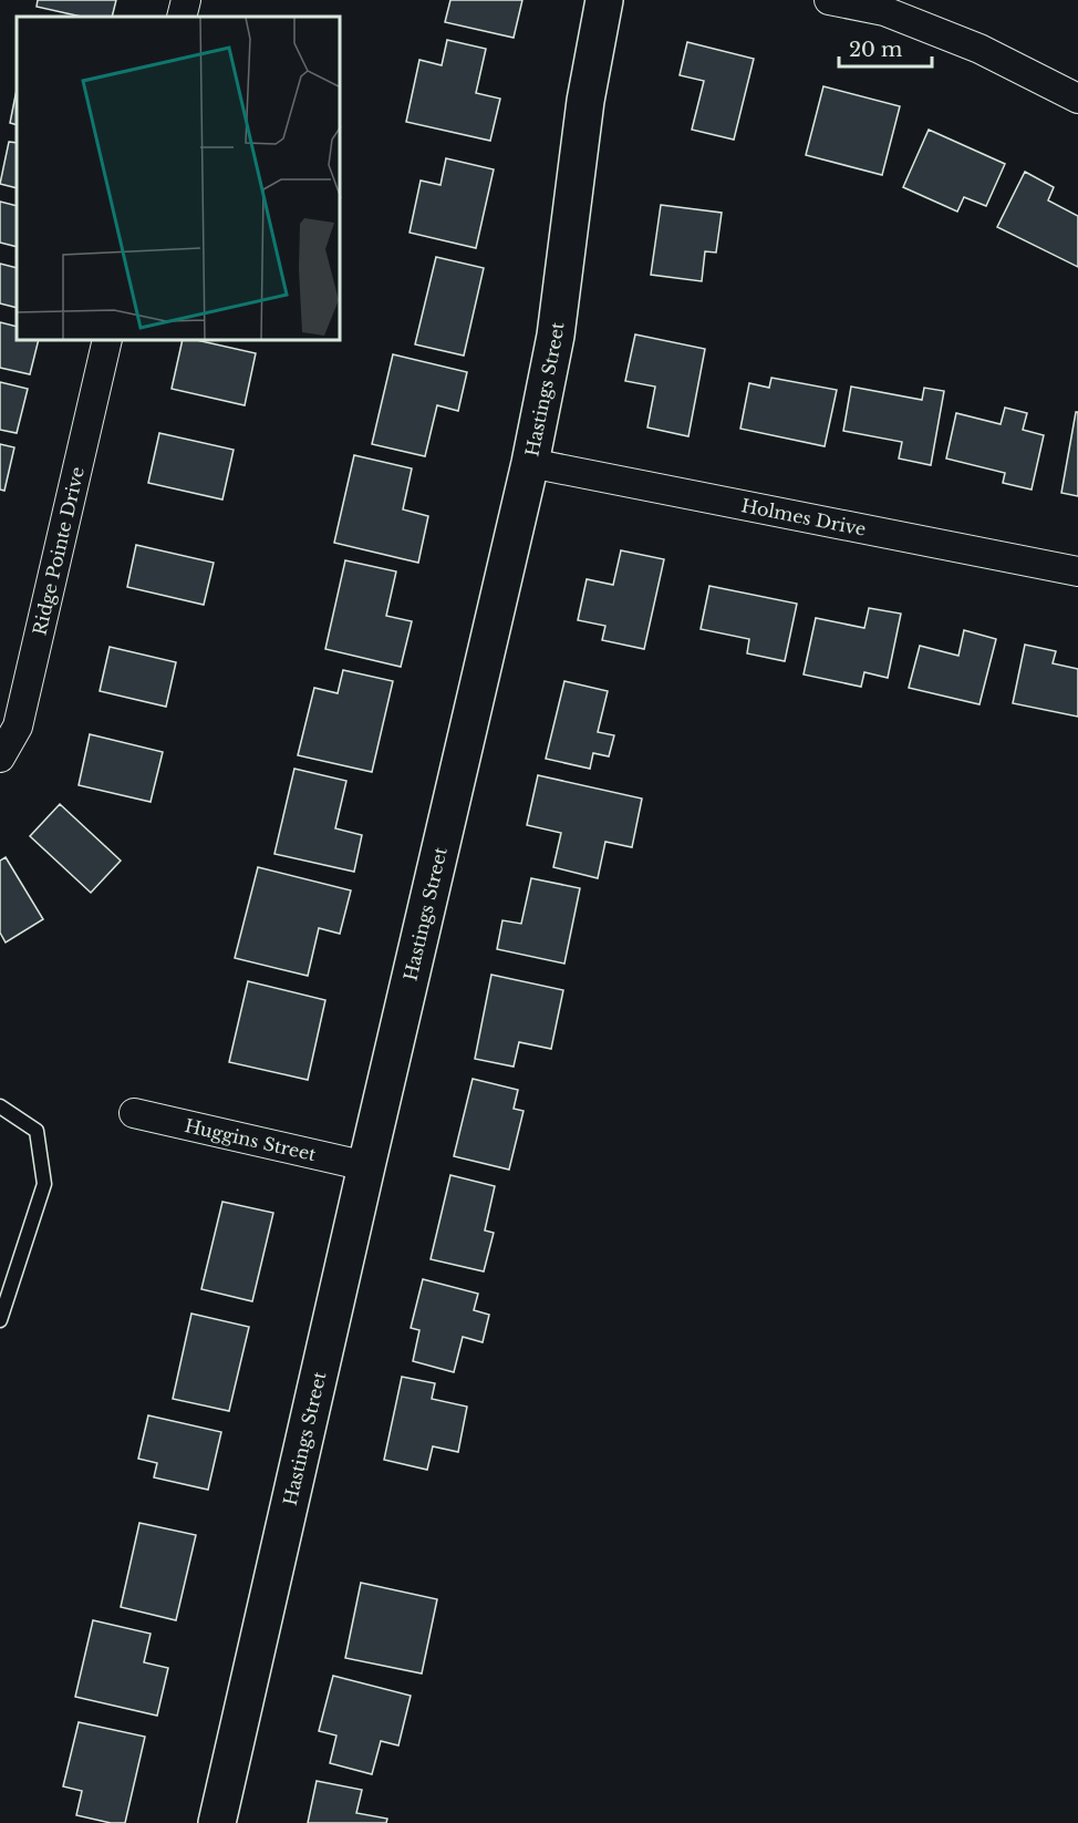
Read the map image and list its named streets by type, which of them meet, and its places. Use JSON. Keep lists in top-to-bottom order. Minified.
{"streets":{"street":["Hastings Street","Holmes Drive","Ridge Pointe Drive","Huggins Street"]},"crossings":[["Hastings Street","Holmes Drive"],["Hastings Street","Huggins Street"]],"scale_bar":"20 m"}
